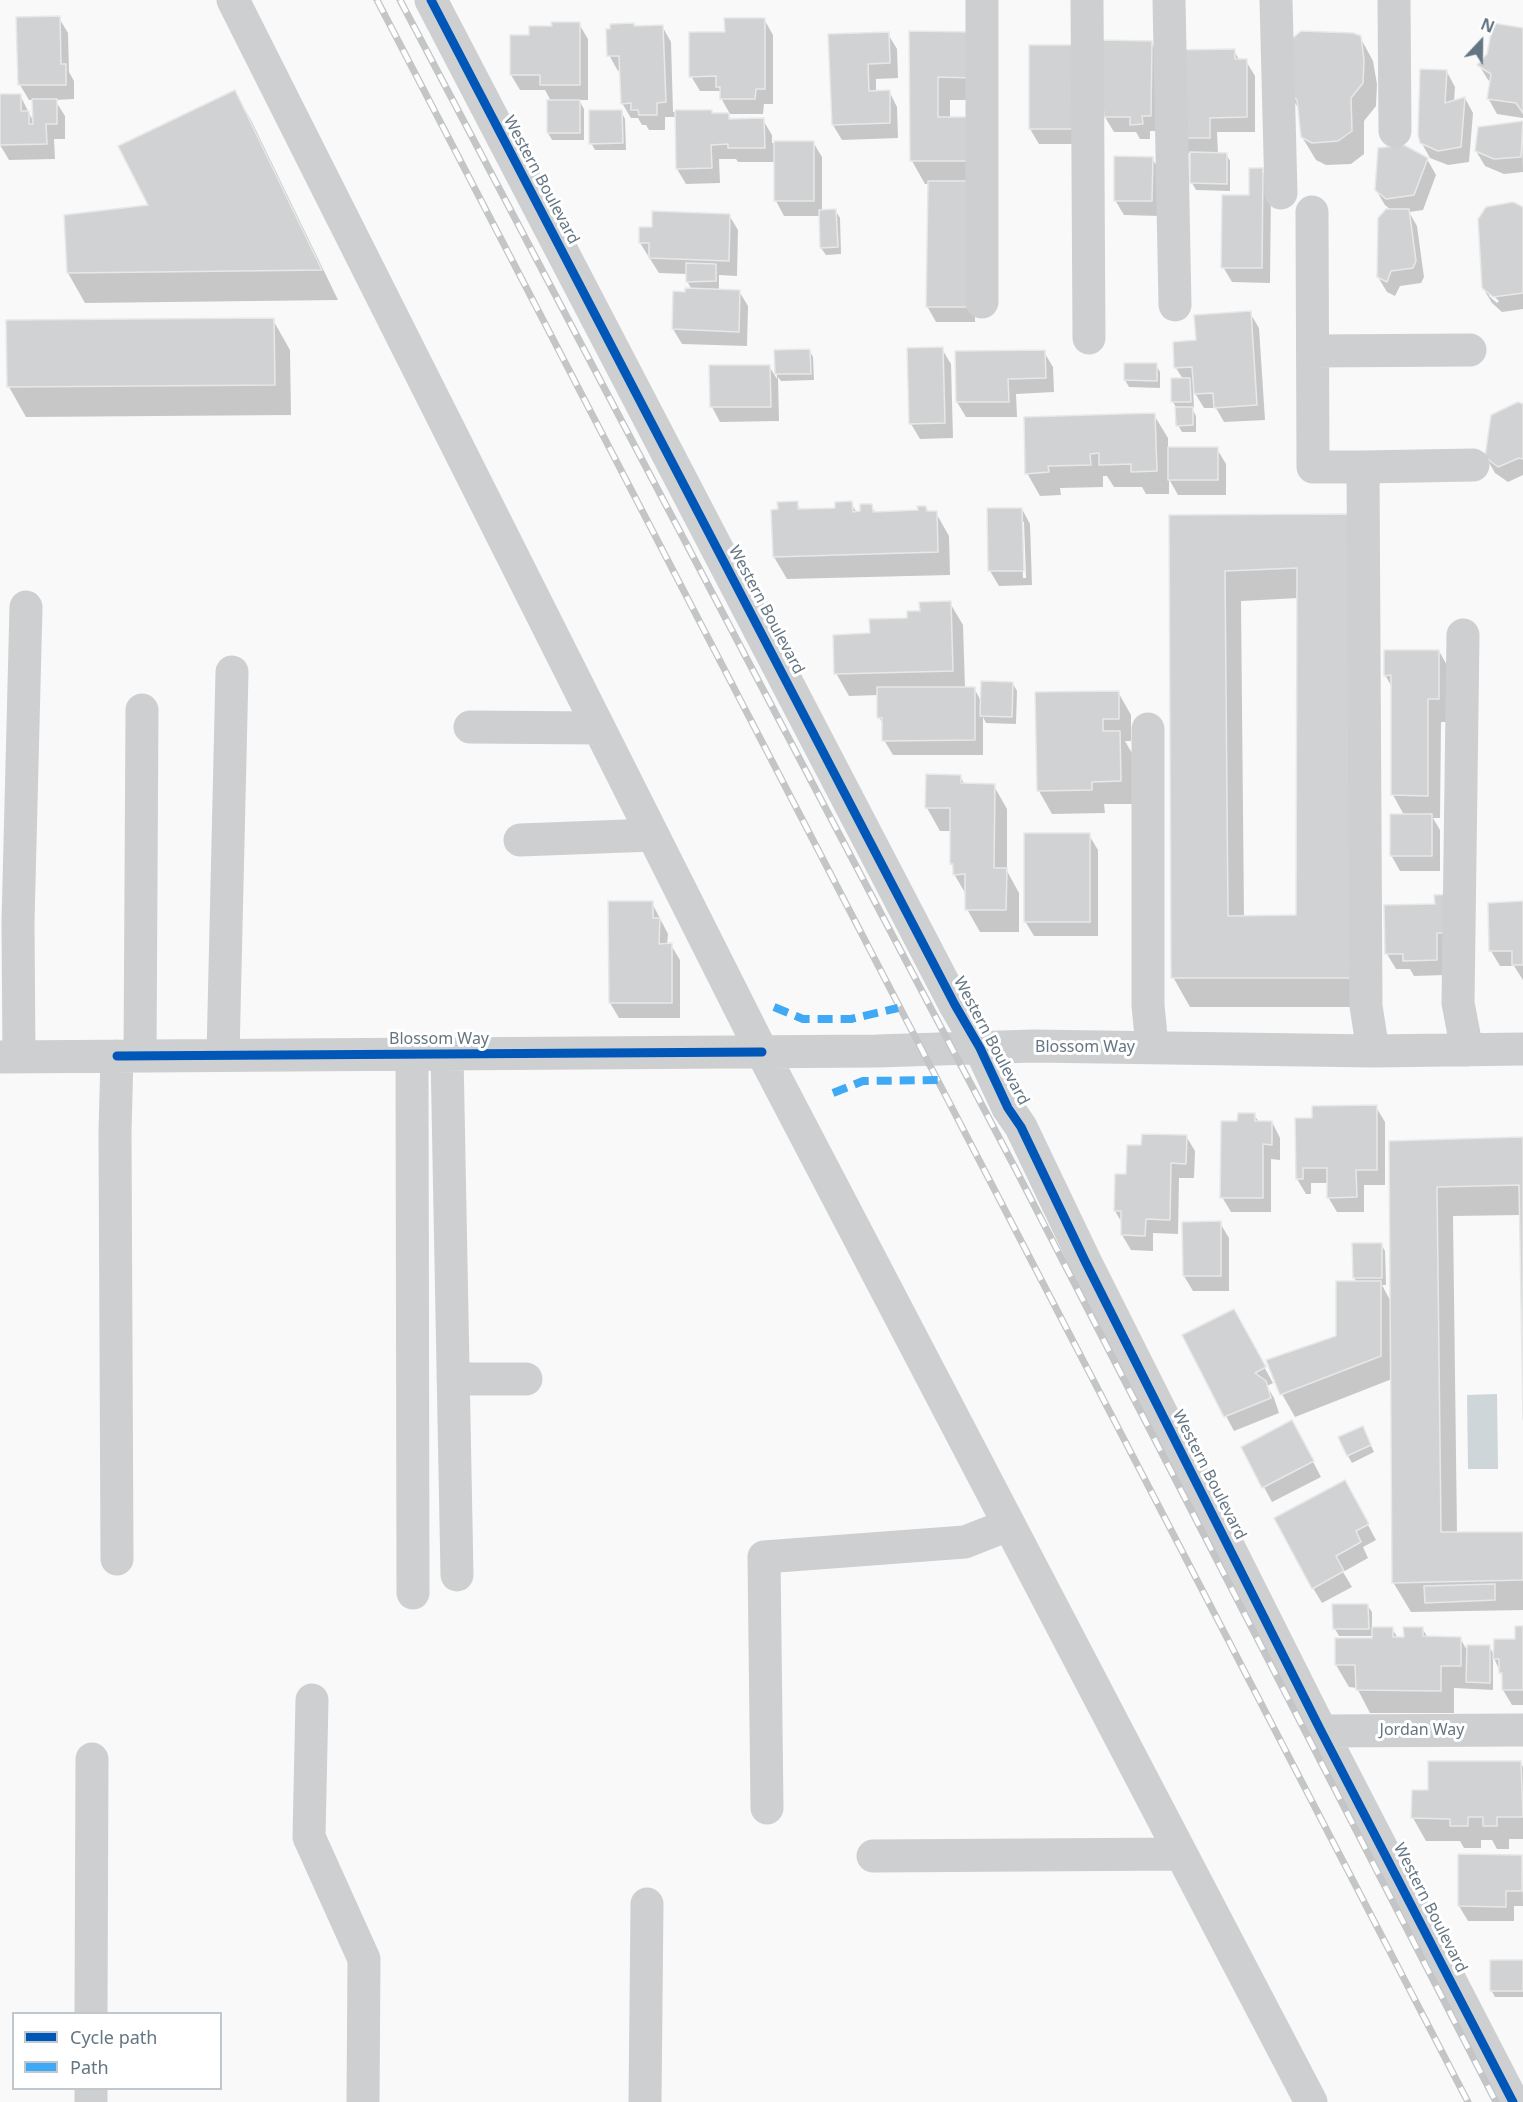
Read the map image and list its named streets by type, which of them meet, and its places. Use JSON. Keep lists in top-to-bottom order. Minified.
{"streets":{"street":["Western Boulevard","Blossom Way","Jordan Way"]},"crossings":[["Western Boulevard","Blossom Way"],["Western Boulevard","Jordan Way"]],"legend":["Cycle path","Path"],"north":"top"}
